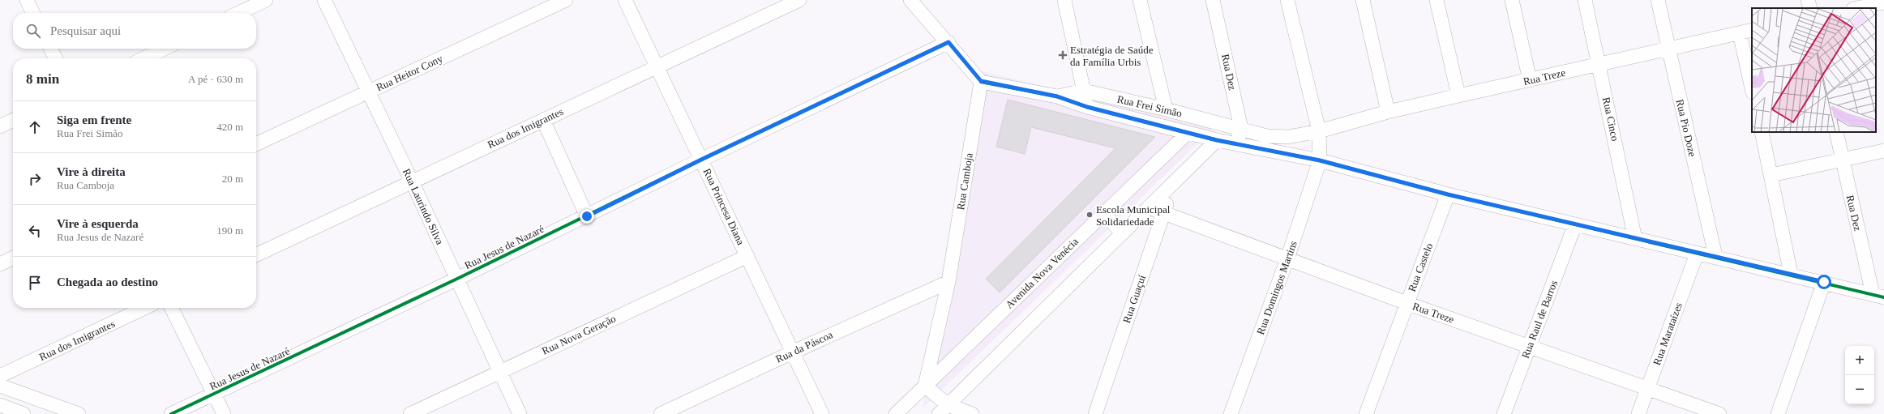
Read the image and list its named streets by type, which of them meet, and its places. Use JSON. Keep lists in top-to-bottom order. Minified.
{"streets":{"street":["Rua Dez","Rua Heitor Cony","Rua Treze","Rua Frei Simão","Rua Cinco","Rua dos Imigrantes","Rua Pio Doze","Rua Camboja","Rua Laurindo Silva","Rua Princesa Diana","Rua Jesus de Nazaré","Rua Castelo","Avenida Nova Venécia","Rua Domingos Martins","Rua Guaçuí","Rua Raul de Barros","Rua Marataízes","Rua Nova Geração","Rua da Páscoa"]},"crossings":[["Rua Dez","Rua Treze"],["Rua Dez","Rua Frei Simão"],["Rua Heitor Cony","Rua Laurindo Silva"],["Rua Treze","Rua Frei Simão"],["Rua Treze","Rua Cinco"],["Rua Treze","Rua Pio Doze"],["Rua Treze","Rua Castelo"],["Rua Treze","Rua Domingos Martins"],["Rua Treze","Rua Guaçuí"],["Rua Treze","Rua Raul de Barros"],["Rua Treze","Rua Marataízes"],["Rua Frei Simão","Rua Cinco"],["Rua Frei Simão","Rua Pio Doze"],["Rua Frei Simão","Rua Camboja"],["Rua Frei Simão","Rua Castelo"],["Rua Frei Simão","Avenida Nova Venécia"],["Rua Frei Simão","Rua Domingos Martins"],["Rua Frei Simão","Rua Raul de Barros"],["Rua Frei Simão","Rua Marataízes"],["Rua dos Imigrantes","Rua Laurindo Silva"],["Rua dos Imigrantes","Rua Princesa Diana"],["Rua Camboja","Avenida Nova Venécia"],["Rua Camboja","Rua da Páscoa"],["Rua Laurindo Silva","Rua Jesus de Nazaré"],["Rua Laurindo Silva","Rua Nova Geração"],["Rua Princesa Diana","Rua Jesus de Nazaré"],["Rua Princesa Diana","Rua Nova Geração"],["Rua Princesa Diana","Rua da Páscoa"]],"places":{"health":["Estratégia de Saúde da Família Urbis"],"other":["Escola Municipal Solidariedade"]},"page":{"search":"Pesquisar aqui","heading":["8 min","A pé · 630 m"],"list":[["Siga em frente","Rua Frei Simão","420 m"],["Vire à direita","Rua Camboja","20 m"],["Vire à esquerda","Rua Jesus de Nazaré","190 m"],"Chegada ao destino"],"map_buttons":["+","−"]}}
